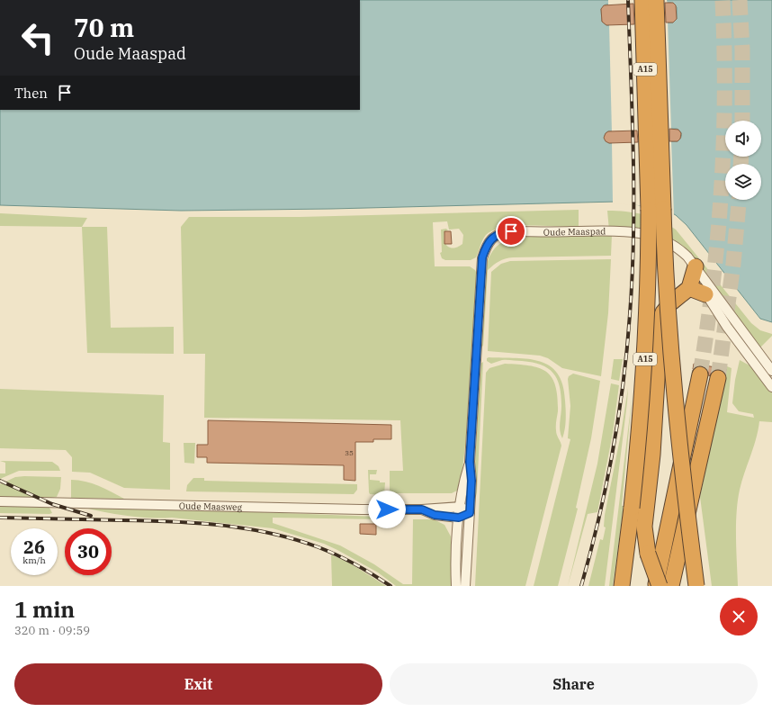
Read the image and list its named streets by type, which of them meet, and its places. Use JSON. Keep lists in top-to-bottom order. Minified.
{"streets":{"highway":["A15"],"street":["Oude Maaspad","Oude Maasweg"]},"crossings":[["A15","Oude Maaspad"],["Oude Maaspad","Oude Maasweg"]],"house_numbers":["35"],"page":{"turn":["70 m","Oude Maaspad"],"then":"Then","speed":"26 km/h","limit":"30","heading":["1 min","320 m · 09:59"],"buttons":["Exit","Share"]}}
